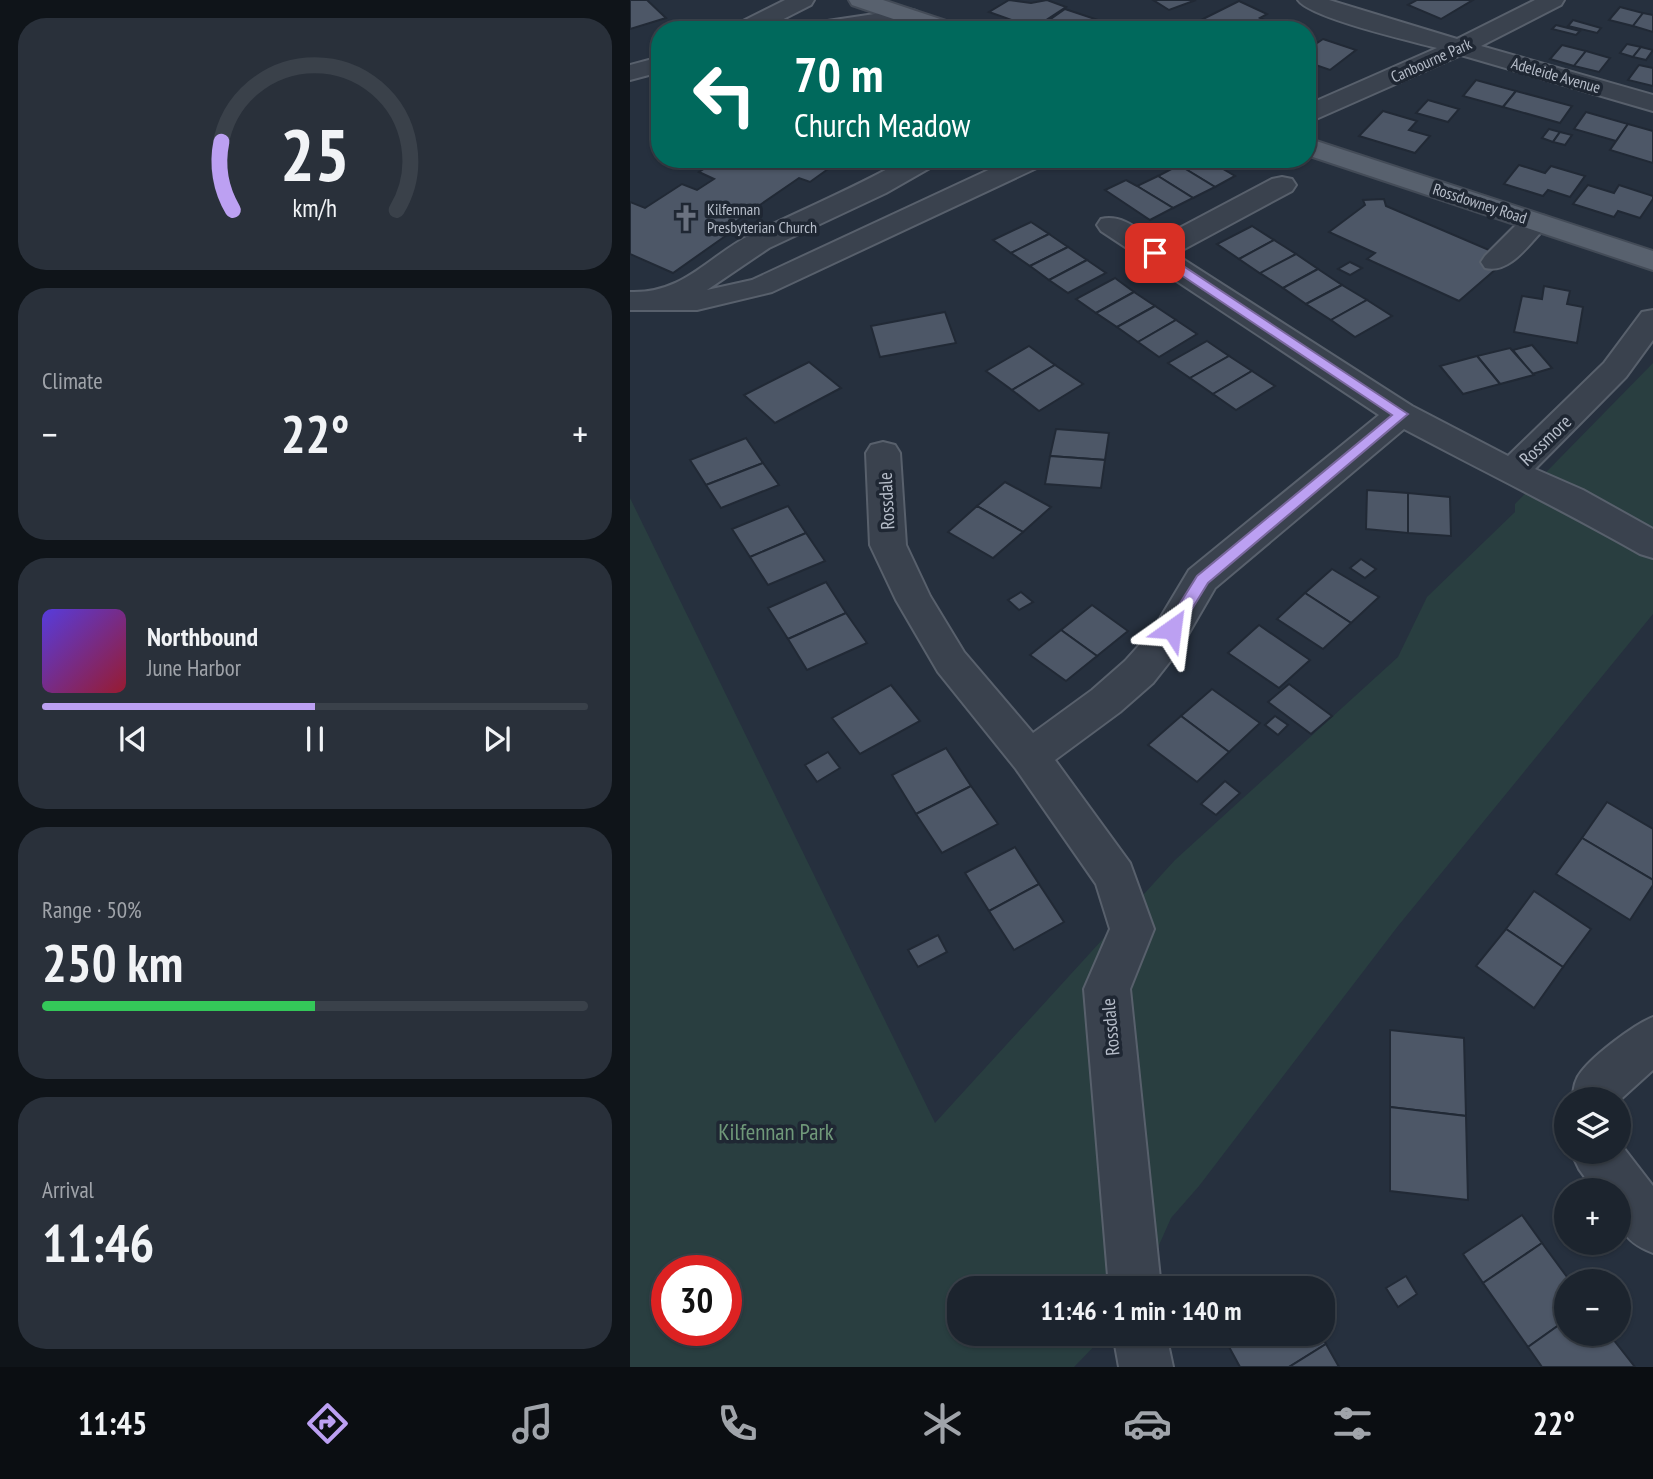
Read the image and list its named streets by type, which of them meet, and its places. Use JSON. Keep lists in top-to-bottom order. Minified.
{"streets":{"main road":["Rossdowney Road"],"street":["Canbourne Park","Adeleide Avenue","Rossmore","Rossdale"]},"crossings":[["Canbourne Park","Adeleide Avenue"]],"parks":["Kilfennan Park"],"places":{"church":["Kilfennan Presbyterian Church"]},"page":{"turn":["70 m","Church Meadow"],"tile":["Climate",["Range · 50%","250 km"],["Arrival","11:46"]],"heat":["−","22°","+"],"song":["Northbound","June Harbor"],"map_buttons":["+","−"],"limit":"30","trip":"11:46 · 1 min · 140 m","tabs":["11:45","22°"],"gauge":["25","km/h"]}}
